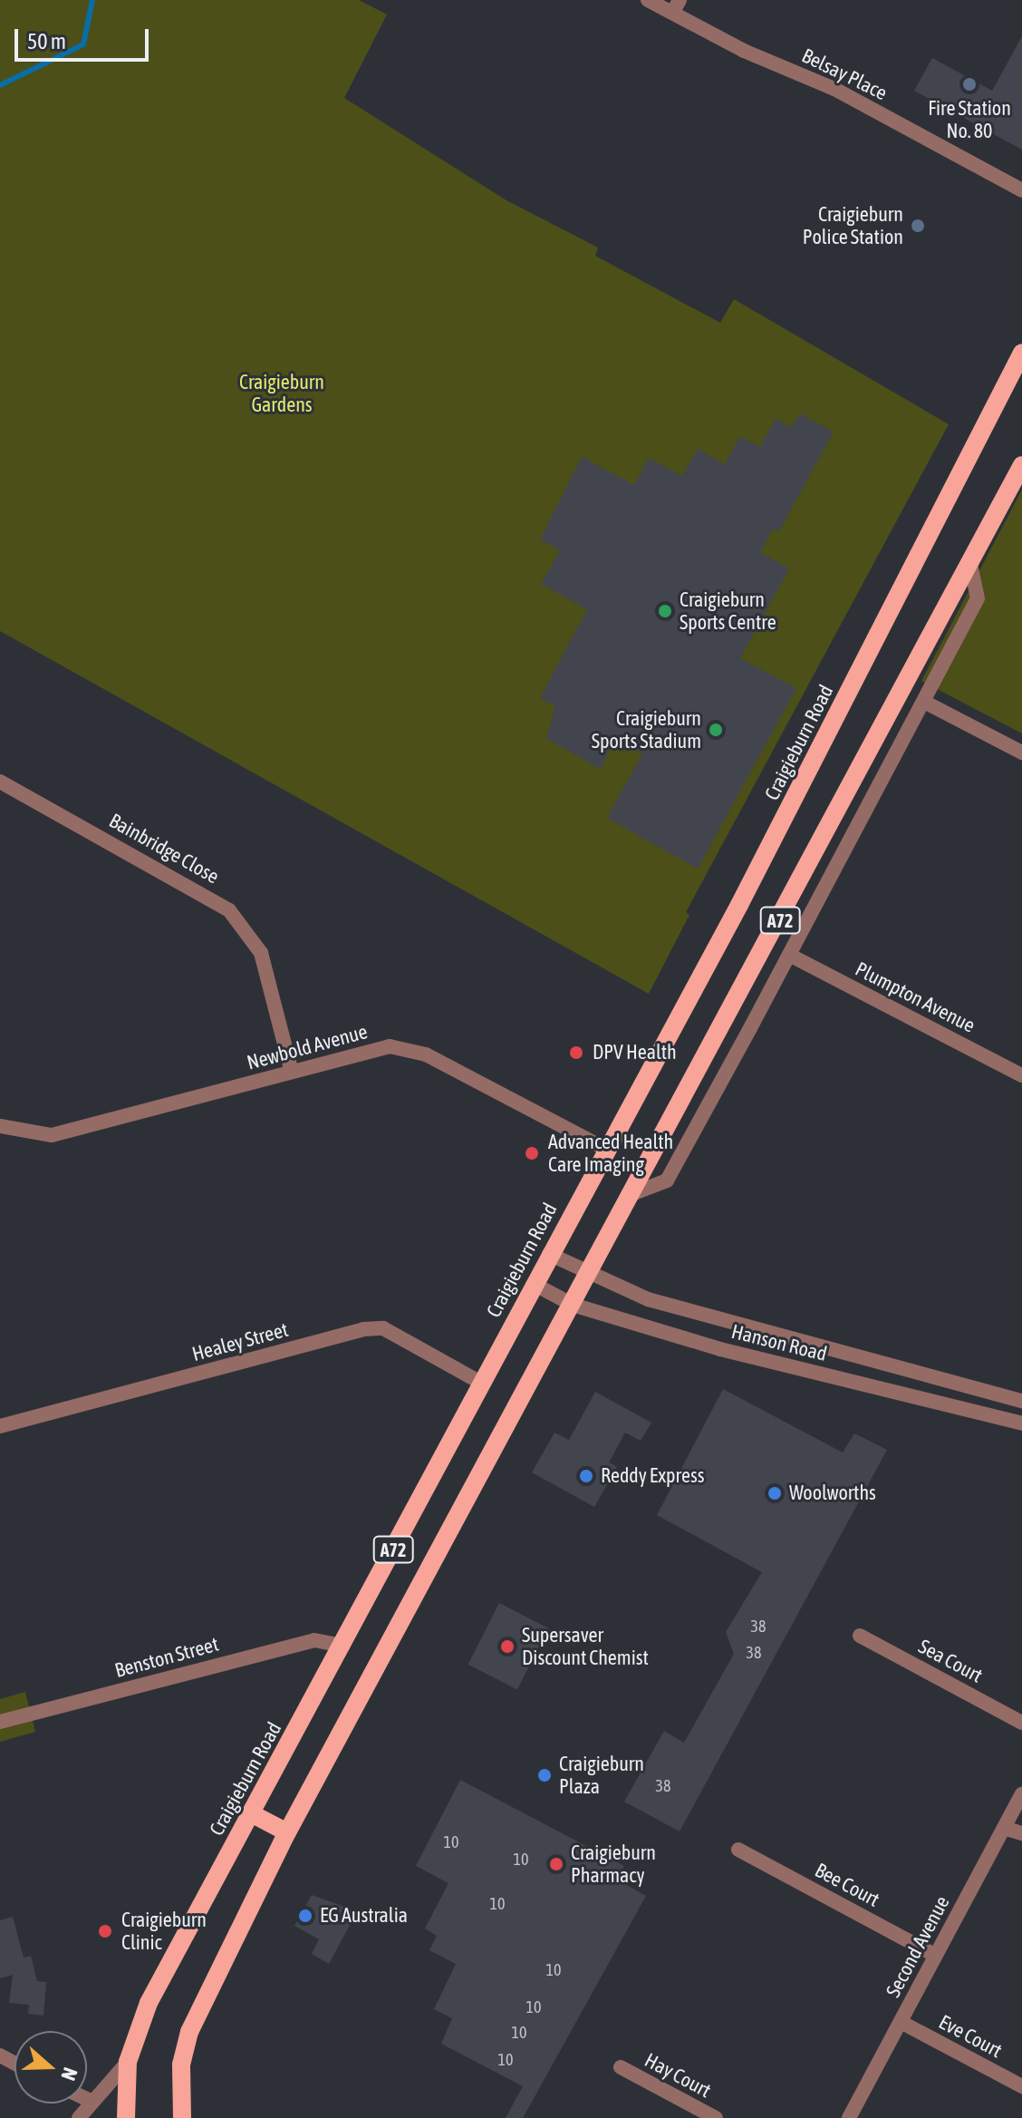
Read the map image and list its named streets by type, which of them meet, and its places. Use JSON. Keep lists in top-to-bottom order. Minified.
{"streets":{"main road":["Craigieburn Road","A72"],"street":["Belsay Place","Bainbridge Close","Plumpton Avenue","Newbold Avenue","Healey Street","Hanson Road","Benston Street","Sea Court","Bee Court","Second Avenue","Eve Court","Hay Court"]},"crossings":[["Craigieburn Road","Newbold Avenue"],["Craigieburn Road","Healey Street"],["Craigieburn Road","Hanson Road"],["Craigieburn Road","Benston Street"],["Bainbridge Close","Newbold Avenue"],["A72","Hanson Road"],["Bee Court","Second Avenue"],["Second Avenue","Eve Court"]],"parks":["Craigieburn Gardens"],"places":["Fire Station No. 80","Craigieburn Police Station","Craigieburn Sports Centre","Craigieburn Sports Stadium","DPV Health","Advanced Health Care Imaging","Reddy Express","Woolworths","Supersaver Discount Chemist","Craigieburn Plaza","Craigieburn Pharmacy","EG Australia","Craigieburn Clinic"],"house_numbers":["38","38","38","10","10","10","10","10","10","10"],"scale_bar":"50 m","north":"right"}
